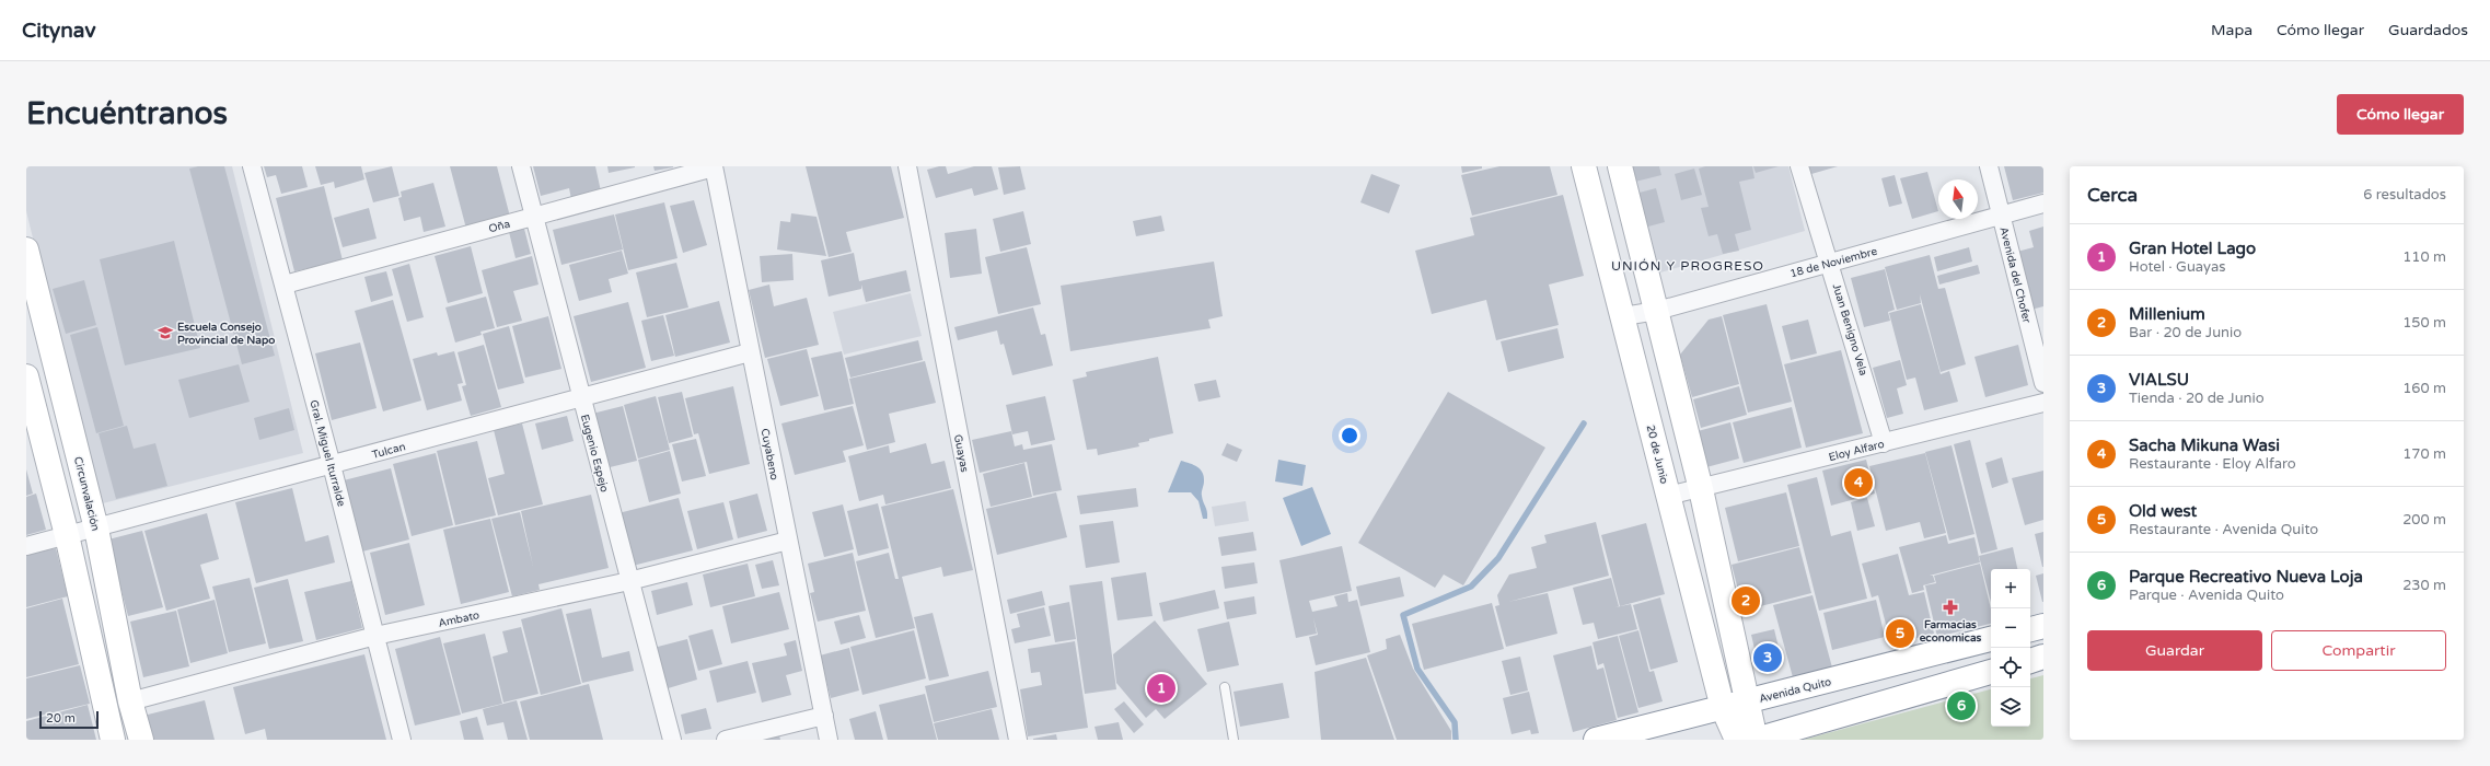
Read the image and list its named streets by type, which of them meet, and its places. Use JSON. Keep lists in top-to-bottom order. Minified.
{"streets":{"main road":["20 de Junio","Circunvalación","Avenida Quito"],"street":["Oña","18 de Noviembre","Avenida del Chofer","Juan Benigno Vela","Tulcan","Eloy Alfaro","Gral. Miguel Iturralde","Eugenio Espejo","Guayas","Cuyabeno","Ambato"]},"crossings":[["Oña","Gral. Miguel Iturralde"],["Oña","Eugenio Espejo"],["Oña","Cuyabeno"],["18 de Noviembre","Avenida del Chofer"],["18 de Noviembre","Juan Benigno Vela"],["18 de Noviembre","20 de Junio"],["Juan Benigno Vela","Eloy Alfaro"],["Tulcan","Gral. Miguel Iturralde"],["Tulcan","Eugenio Espejo"],["Tulcan","Cuyabeno"],["Tulcan","Circunvalación"],["Eloy Alfaro","20 de Junio"],["Gral. Miguel Iturralde","Ambato"],["Eugenio Espejo","Ambato"],["Cuyabeno","Ambato"],["20 de Junio","Avenida Quito"],["Circunvalación","Ambato"]],"districts":["UNIÓN Y PROGRESO"],"places":{"school or university":["Escuela Consejo Provincial de Napo"],"pharmacy":["Farmacias economicas"]},"scale_bar":"20 m","north":"top","page":{"header":"Citynav","nav":["Mapa","Cómo llegar","Guardados"],"buttons":["Cómo llegar",["Guardar","Compartir"]],"title":"Encuéntranos","heading":["Cerca","6 resultados"],"list":[{"mark":"1","name":"Gran Hotel Lago","note":"Hotel · Guayas","value":"110 m"},{"mark":"2","name":"Millenium","note":"Bar · 20 de Junio","value":"150 m"},{"mark":"3","name":"VIALSU","note":"Tienda · 20 de Junio","value":"160 m"},{"mark":"4","name":"Sacha Mikuna Wasi","note":"Restaurante · Eloy Alfaro","value":"170 m"},{"mark":"5","name":"Old west","note":"Restaurante · Avenida Quito","value":"200 m"},{"mark":"6","name":"Parque Recreativo Nueva Loja","note":"Parque · Avenida Quito","value":"230 m"}],"pins":["4","2","5","3","1","6"],"map_buttons":["+","−"],"scale":"20 m"}}
